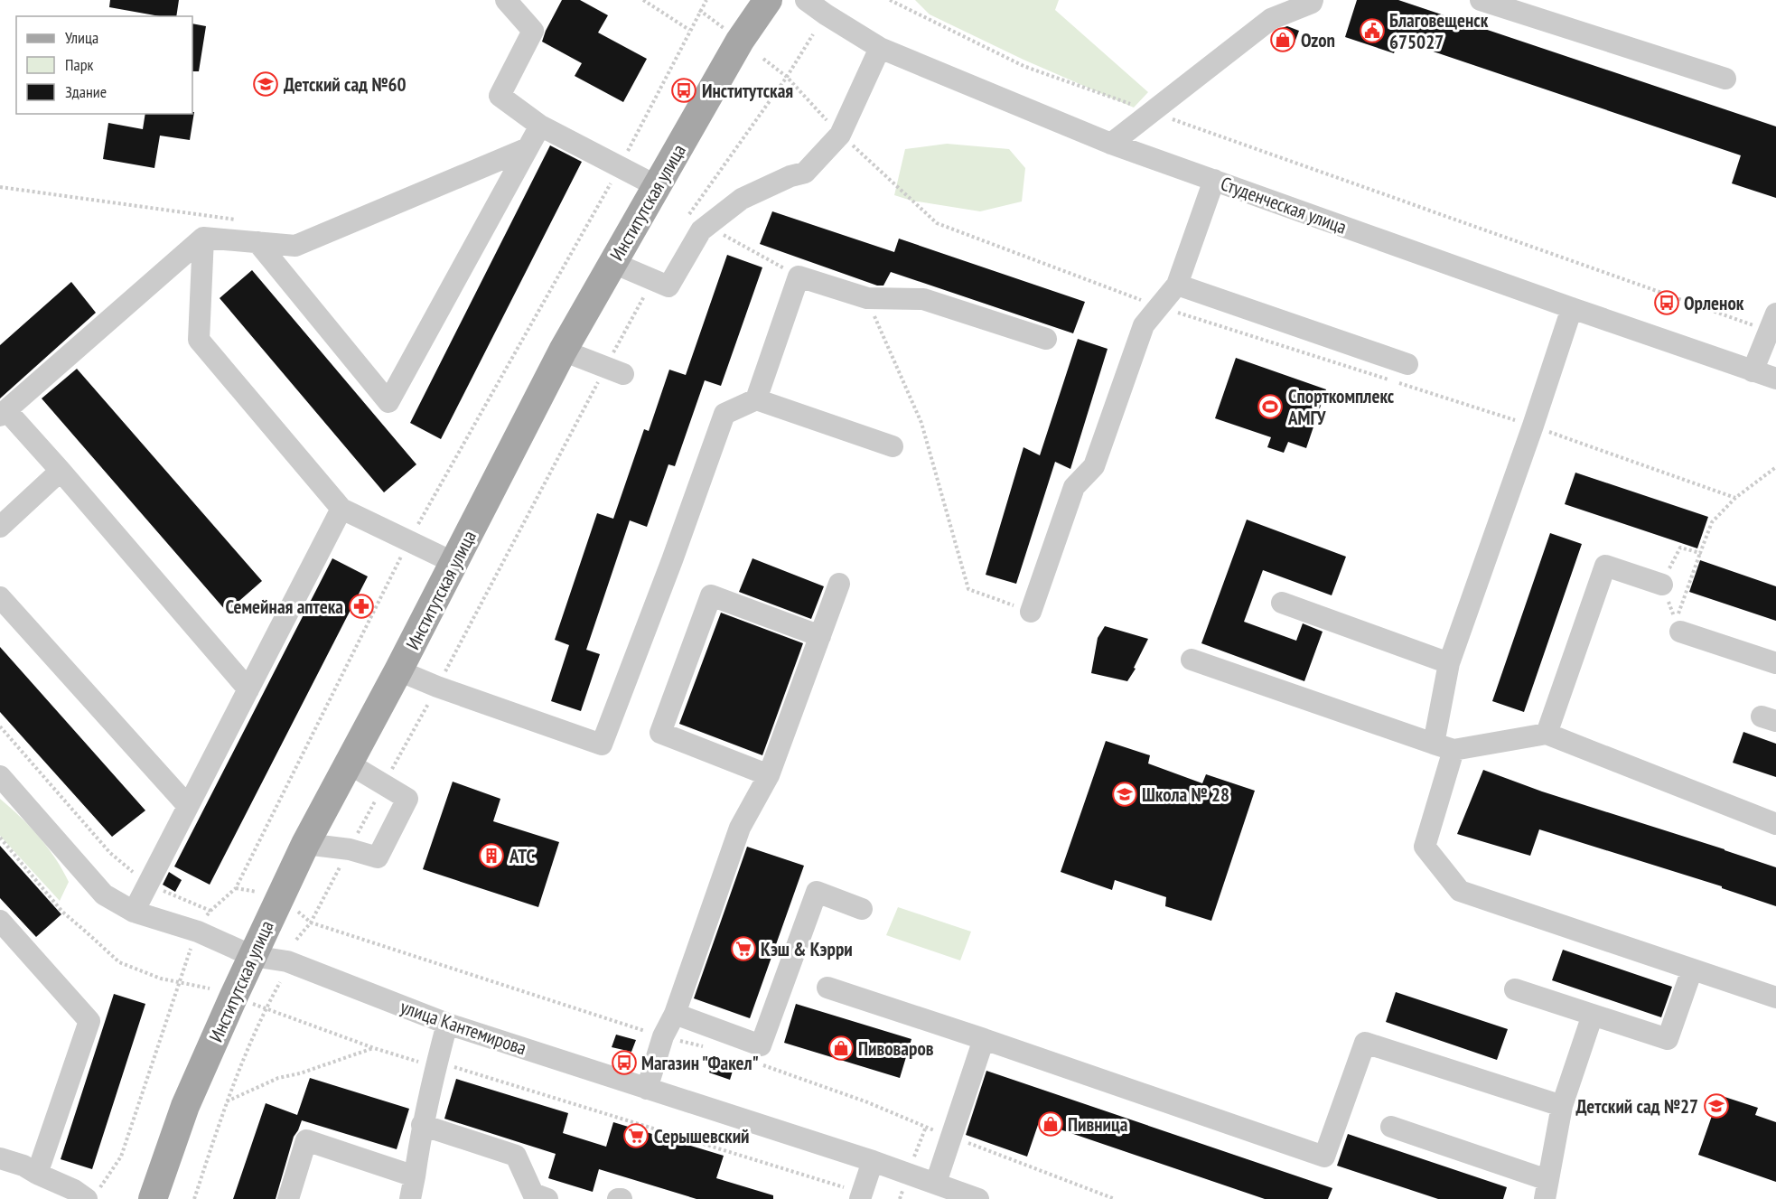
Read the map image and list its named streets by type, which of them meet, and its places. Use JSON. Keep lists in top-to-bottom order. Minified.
{"streets":{"main road":["Институтская улица"],"street":["Студенческая улица","улица Кантемирова"]},"crossings":[["Институтская улица","улица Кантемирова"]],"places":{"public building":["Благовещенск 675027"],"shop":["Ozon","Пивоваров","Пивница"],"school or university":["Детский сад №60","Школа № 28","Детский сад №27"],"bus stop":["Институтская","Орленок","Магазин \"Факел\""],"sports":["Спорткомплекс АМГУ"],"pharmacy":["Семейная аптека"],"building":["АТС"],"supermarket":["Кэш & Кэрри","Серышевский"]},"legend":["Улица","Парк","Здание"]}
